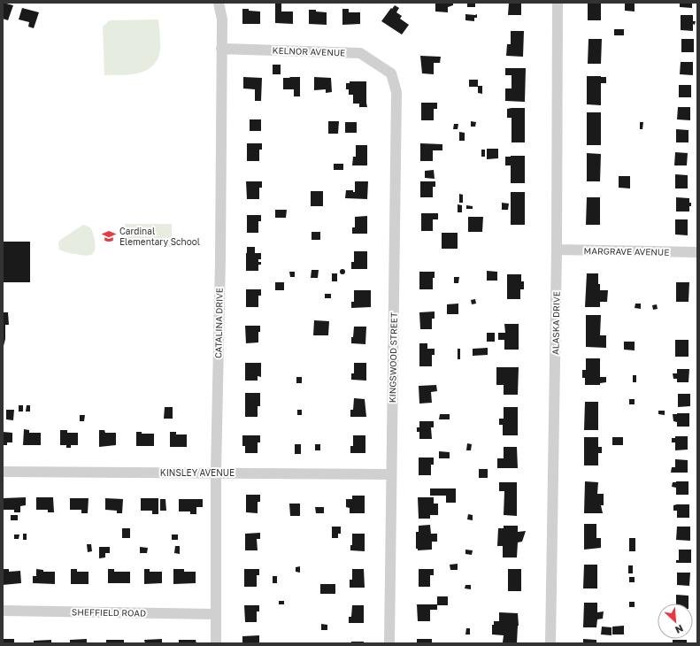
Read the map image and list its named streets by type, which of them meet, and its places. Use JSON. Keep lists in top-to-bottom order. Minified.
{"streets":{"street":["KELNOR AVENUE","MARGRAVE AVENUE","CATALINA DRIVE","ALASKA DRIVE","KINGSWOOD STREET","KINSLEY AVENUE","SHEFFIELD ROAD"]},"crossings":[["KELNOR AVENUE","CATALINA DRIVE"],["KELNOR AVENUE","KINGSWOOD STREET"],["MARGRAVE AVENUE","ALASKA DRIVE"],["CATALINA DRIVE","KINSLEY AVENUE"],["CATALINA DRIVE","SHEFFIELD ROAD"],["KINGSWOOD STREET","KINSLEY AVENUE"]],"places":{"school or university":["Cardinal Elementary School"]},"north":"bottom right"}
